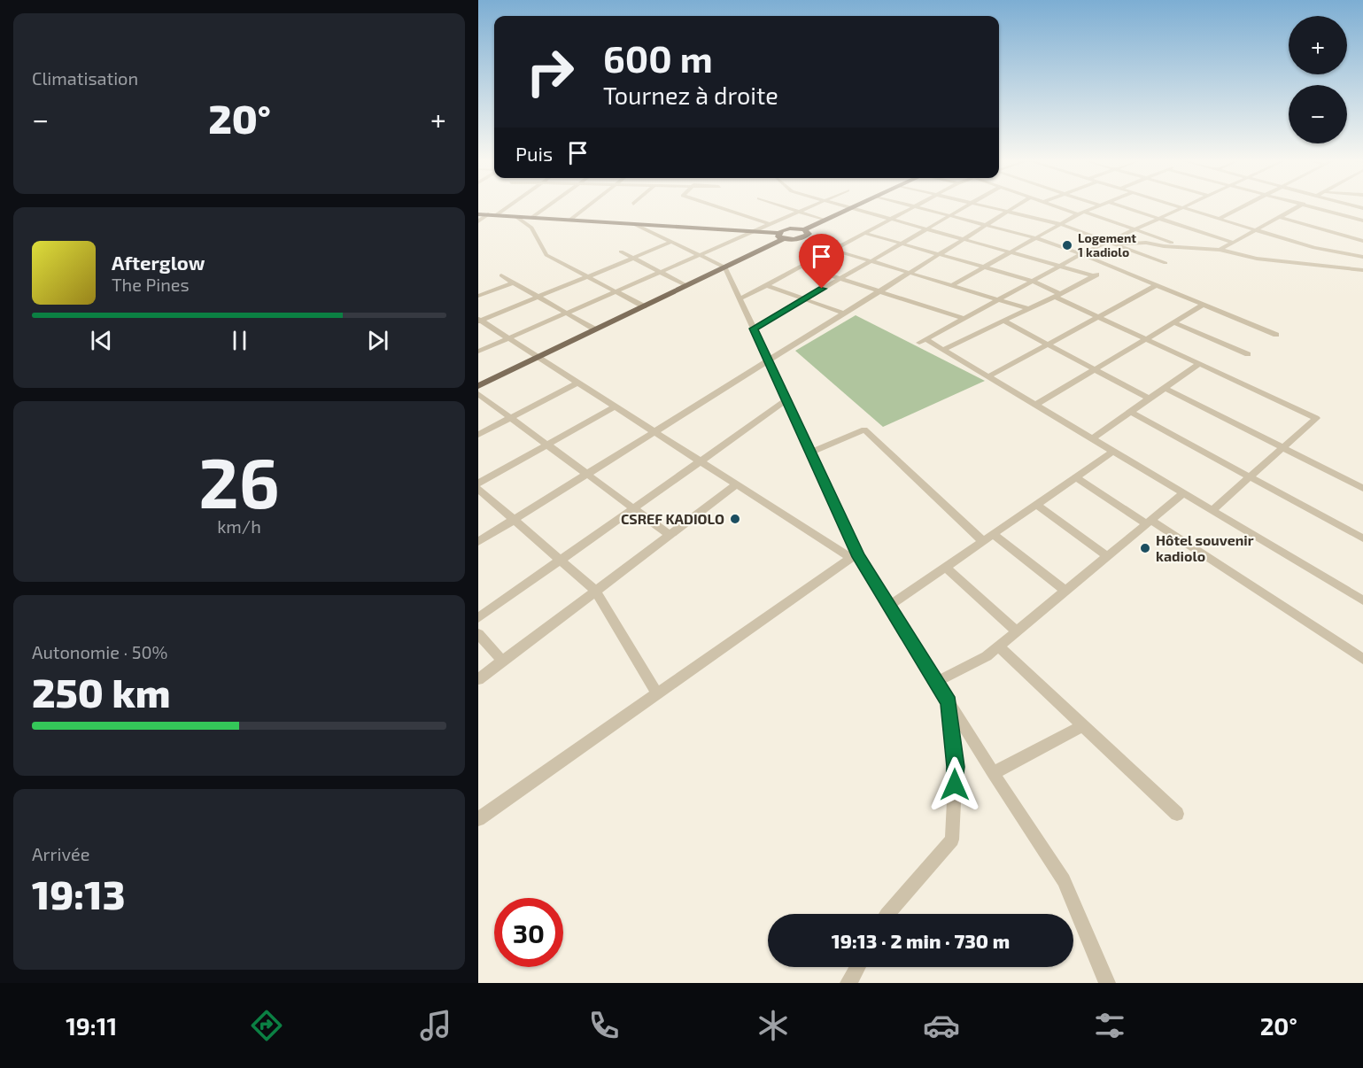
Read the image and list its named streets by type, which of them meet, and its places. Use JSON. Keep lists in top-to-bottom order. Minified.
{"places":["Logement 1 kadiolo","CSREF KADIOLO","Hôtel souvenir kadiolo"],"page":{"tile":["Climatisation",["26","km/h"],["Autonomie · 50%","250 km"],["Arrivée","19:13"]],"map_buttons":["+","−"],"turn":["600 m","Tournez à droite"],"heat":["−","20°","+"],"then":"Puis","song":["Afterglow","The Pines"],"limit":"30","trip":"19:13 · 2 min · 730 m","tabs":["19:11","20°"]}}
